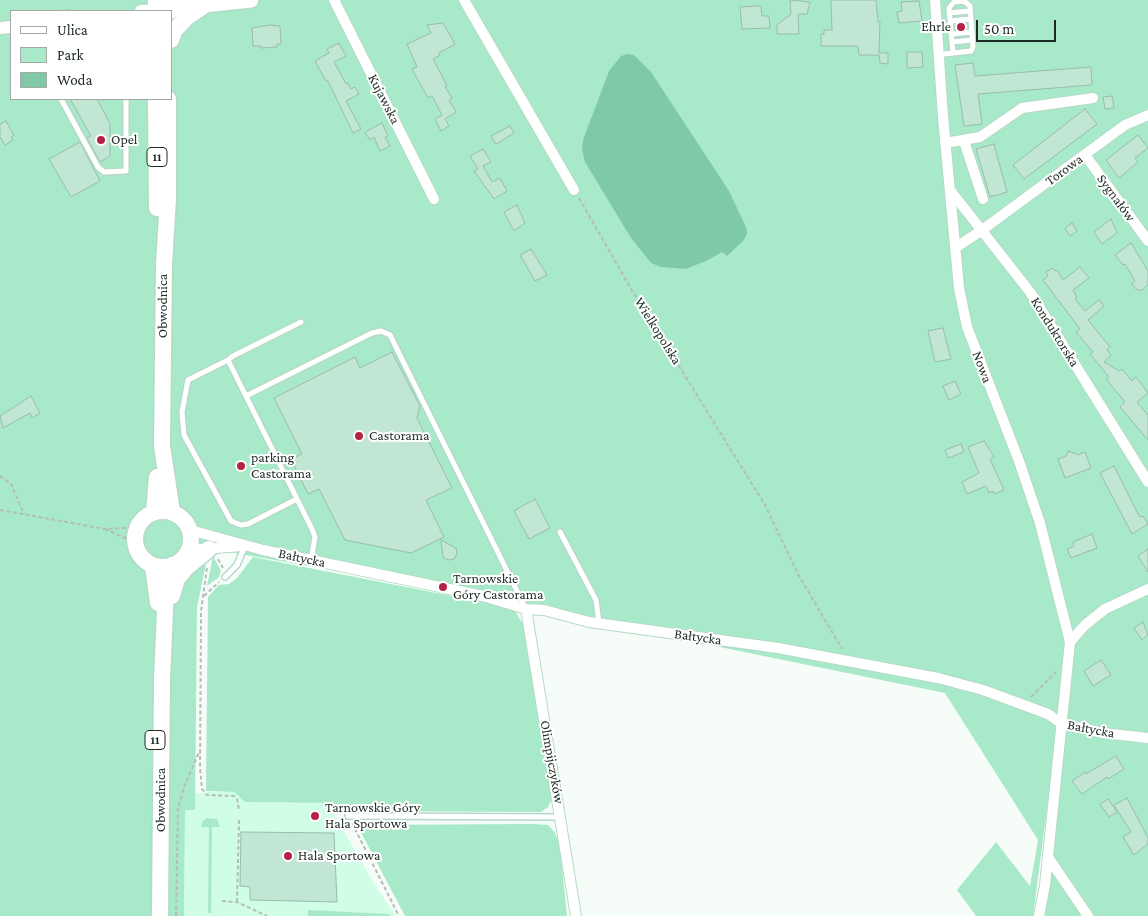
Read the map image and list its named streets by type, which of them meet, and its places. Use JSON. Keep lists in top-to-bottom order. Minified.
{"streets":{"highway":["11","Obwodnica"],"street":["Kujawska","Torowa","Sygnałów","Konduktorska","Nowa","Bałtycka","Olimpijczyków"],"path":["Wielkopolska"]},"crossings":[["Torowa","Sygnałów"],["Torowa","Konduktorska"],["Torowa","Nowa"],["Obwodnica","Bałtycka"],["Wielkopolska","Bałtycka"],["Konduktorska","Nowa"],["Nowa","Bałtycka"],["Bałtycka","Olimpijczyków"]],"places":["Ehrle","Opel","Castorama","parking Castorama","Tarnowskie Góry Castorama","Tarnowskie Góry Hala Sportowa","Hala Sportowa"],"legend":["Ulica","Park","Woda"],"scale_bar":"50 m"}
